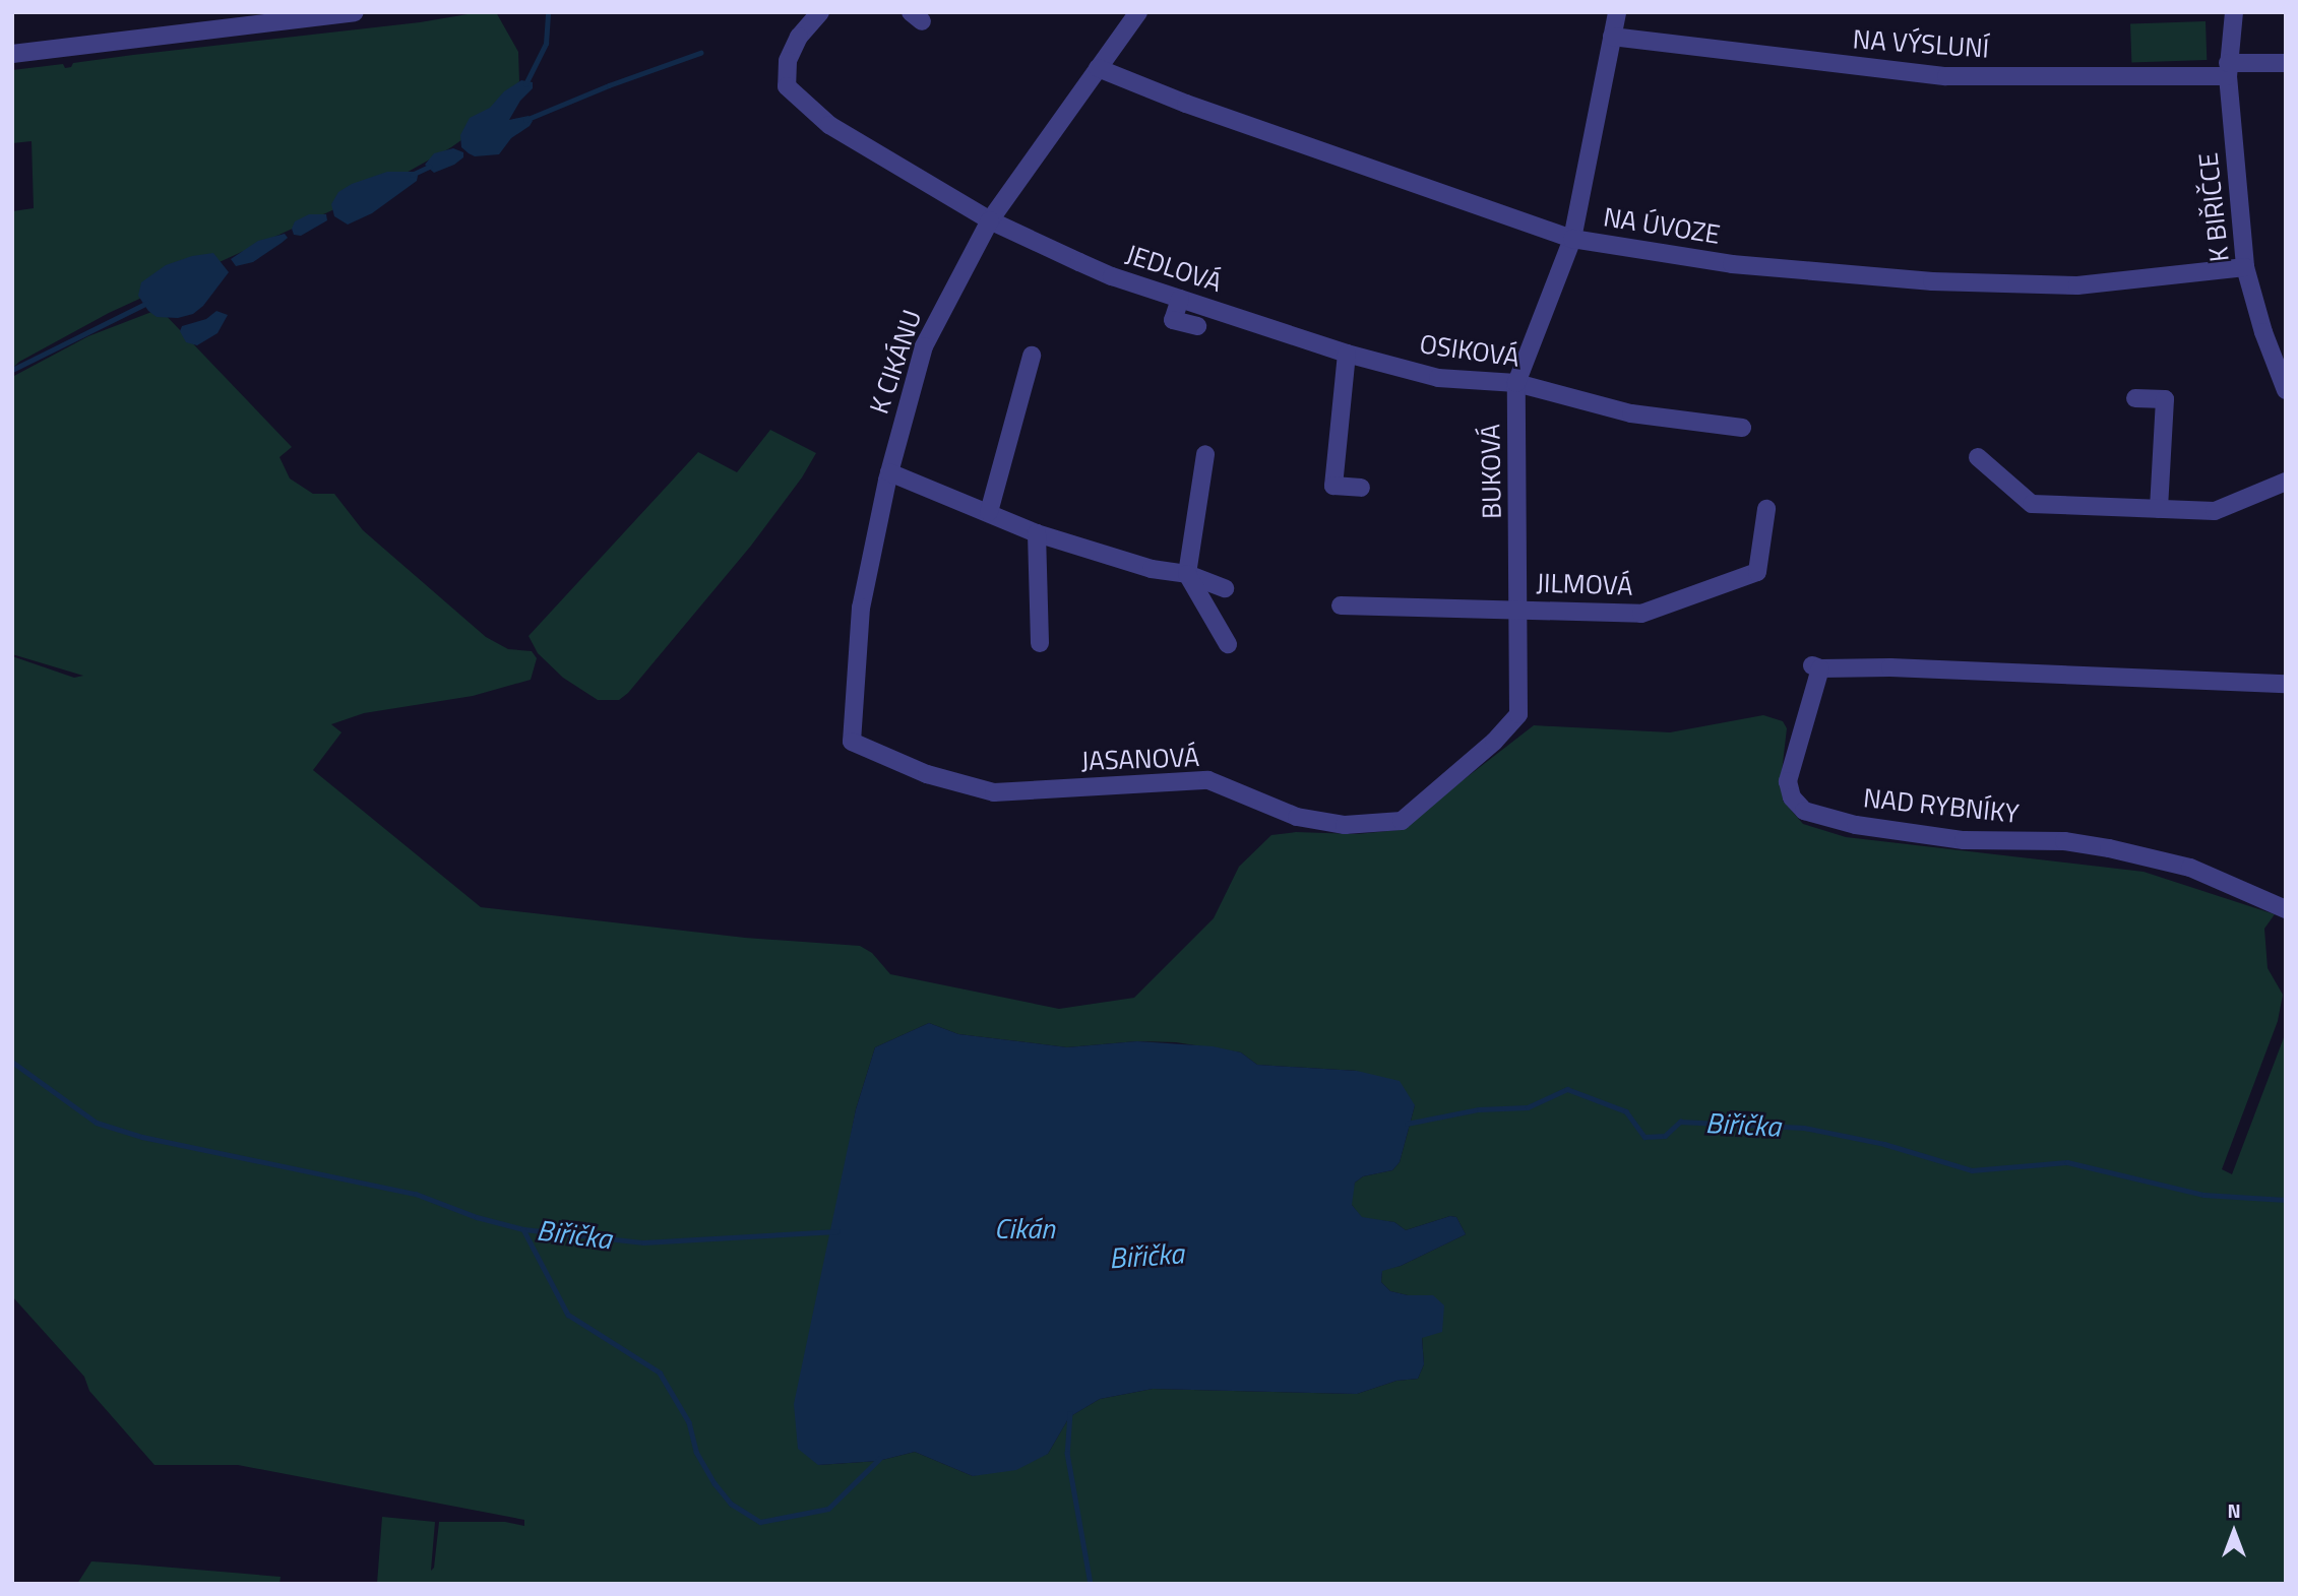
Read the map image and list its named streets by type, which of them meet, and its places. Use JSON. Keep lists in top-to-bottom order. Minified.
{"streets":{"street":["NA VÝSLUNÍ","K BIŘIČCE","NA ÚVOZE","JEDLOVÁ","OSIKOVÁ","K CIKÁNU","BUKOVÁ","JILMOVÁ","JASANOVÁ","NAD RYBNÍKY"]},"crossings":[["NA VÝSLUNÍ","K BIŘIČCE"],["NA VÝSLUNÍ","BUKOVÁ"],["K BIŘIČCE","NA ÚVOZE"],["NA ÚVOZE","K CIKÁNU"],["NA ÚVOZE","BUKOVÁ"],["JEDLOVÁ","OSIKOVÁ"],["JEDLOVÁ","K CIKÁNU"],["OSIKOVÁ","BUKOVÁ"],["K CIKÁNU","JASANOVÁ"],["BUKOVÁ","JILMOVÁ"],["BUKOVÁ","JASANOVÁ"]],"water":["Biřička","Cikán"],"north":"top"}
